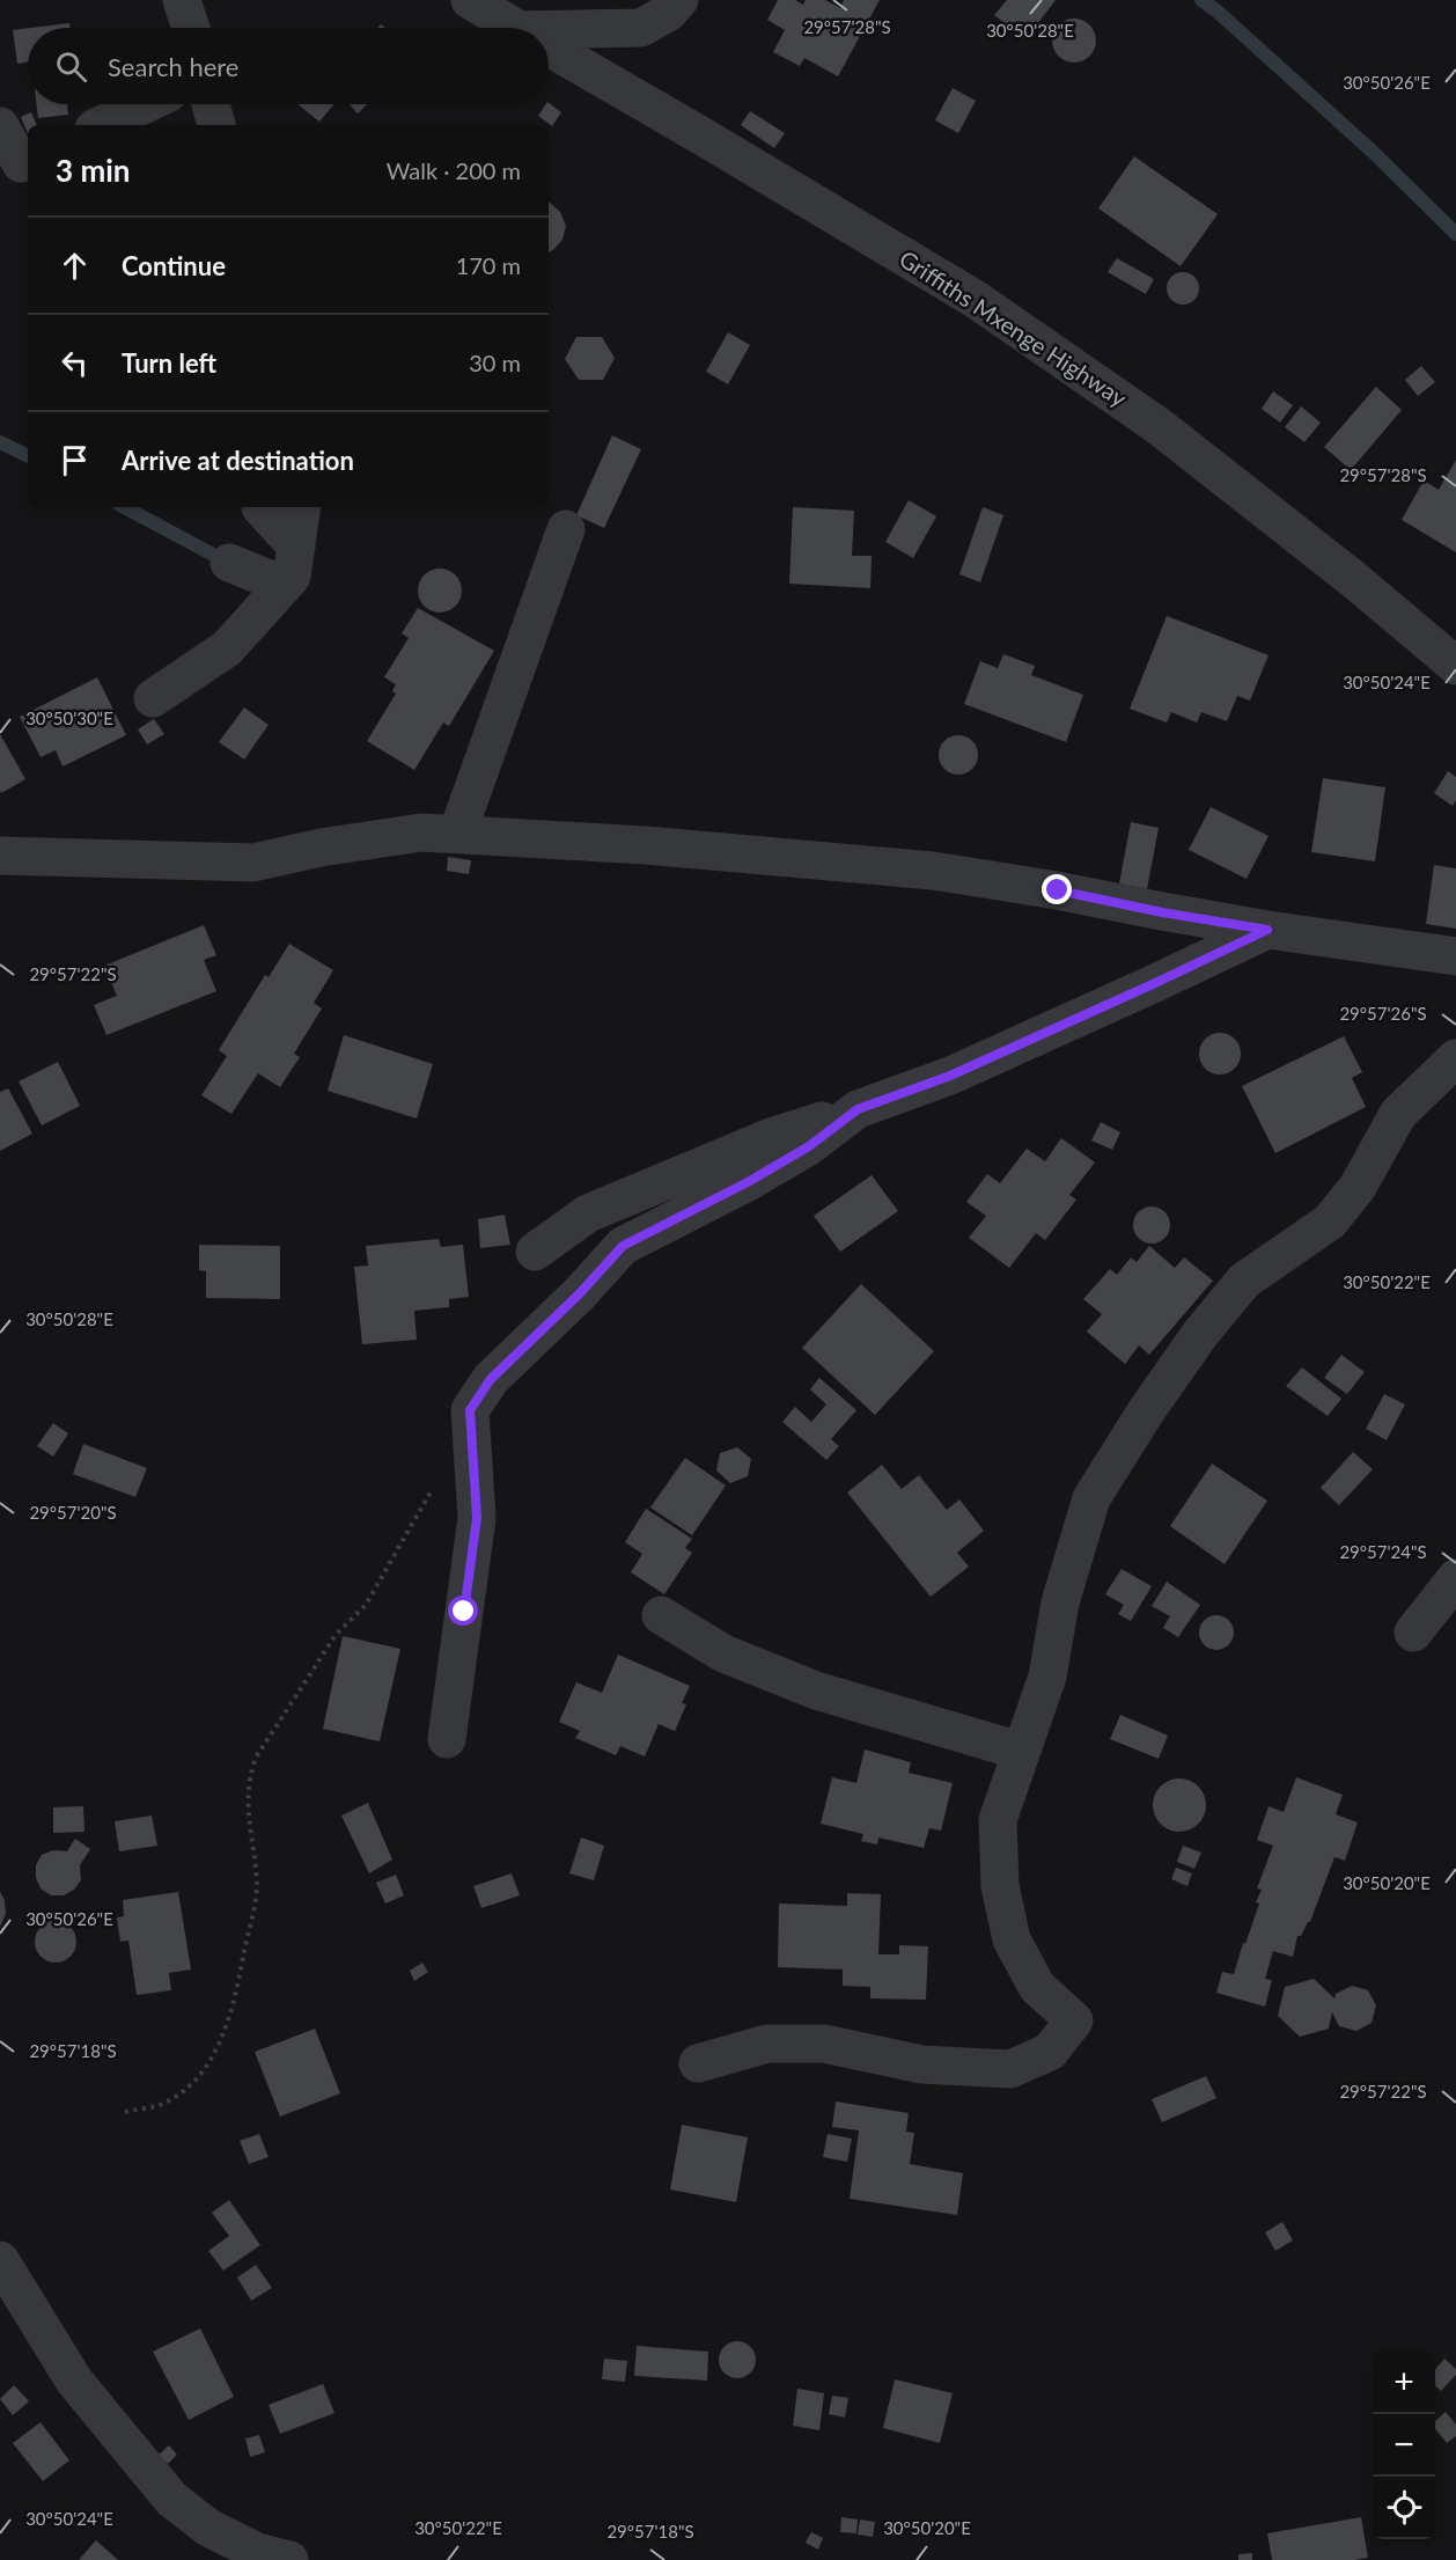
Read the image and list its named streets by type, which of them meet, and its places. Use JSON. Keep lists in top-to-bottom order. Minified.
{"streets":{"street":["Griffiths Mxenge Highway"]},"page":{"search":"Search here","heading":["3 min","Walk · 200 m"],"list":[["Continue","170 m"],["Turn left","30 m"],"Arrive at destination"],"map_buttons":["+","−"]},"coordinates":["29°57'28\"S","30°50'28\"E","30°50'26\"E","30°50'24\"E","30°50'30\"E","29°57'22\"S","29°57'26\"S","30°50'22\"E","29°57'20\"S","29°57'24\"S","30°50'20\"E","29°57'18\"S"]}
